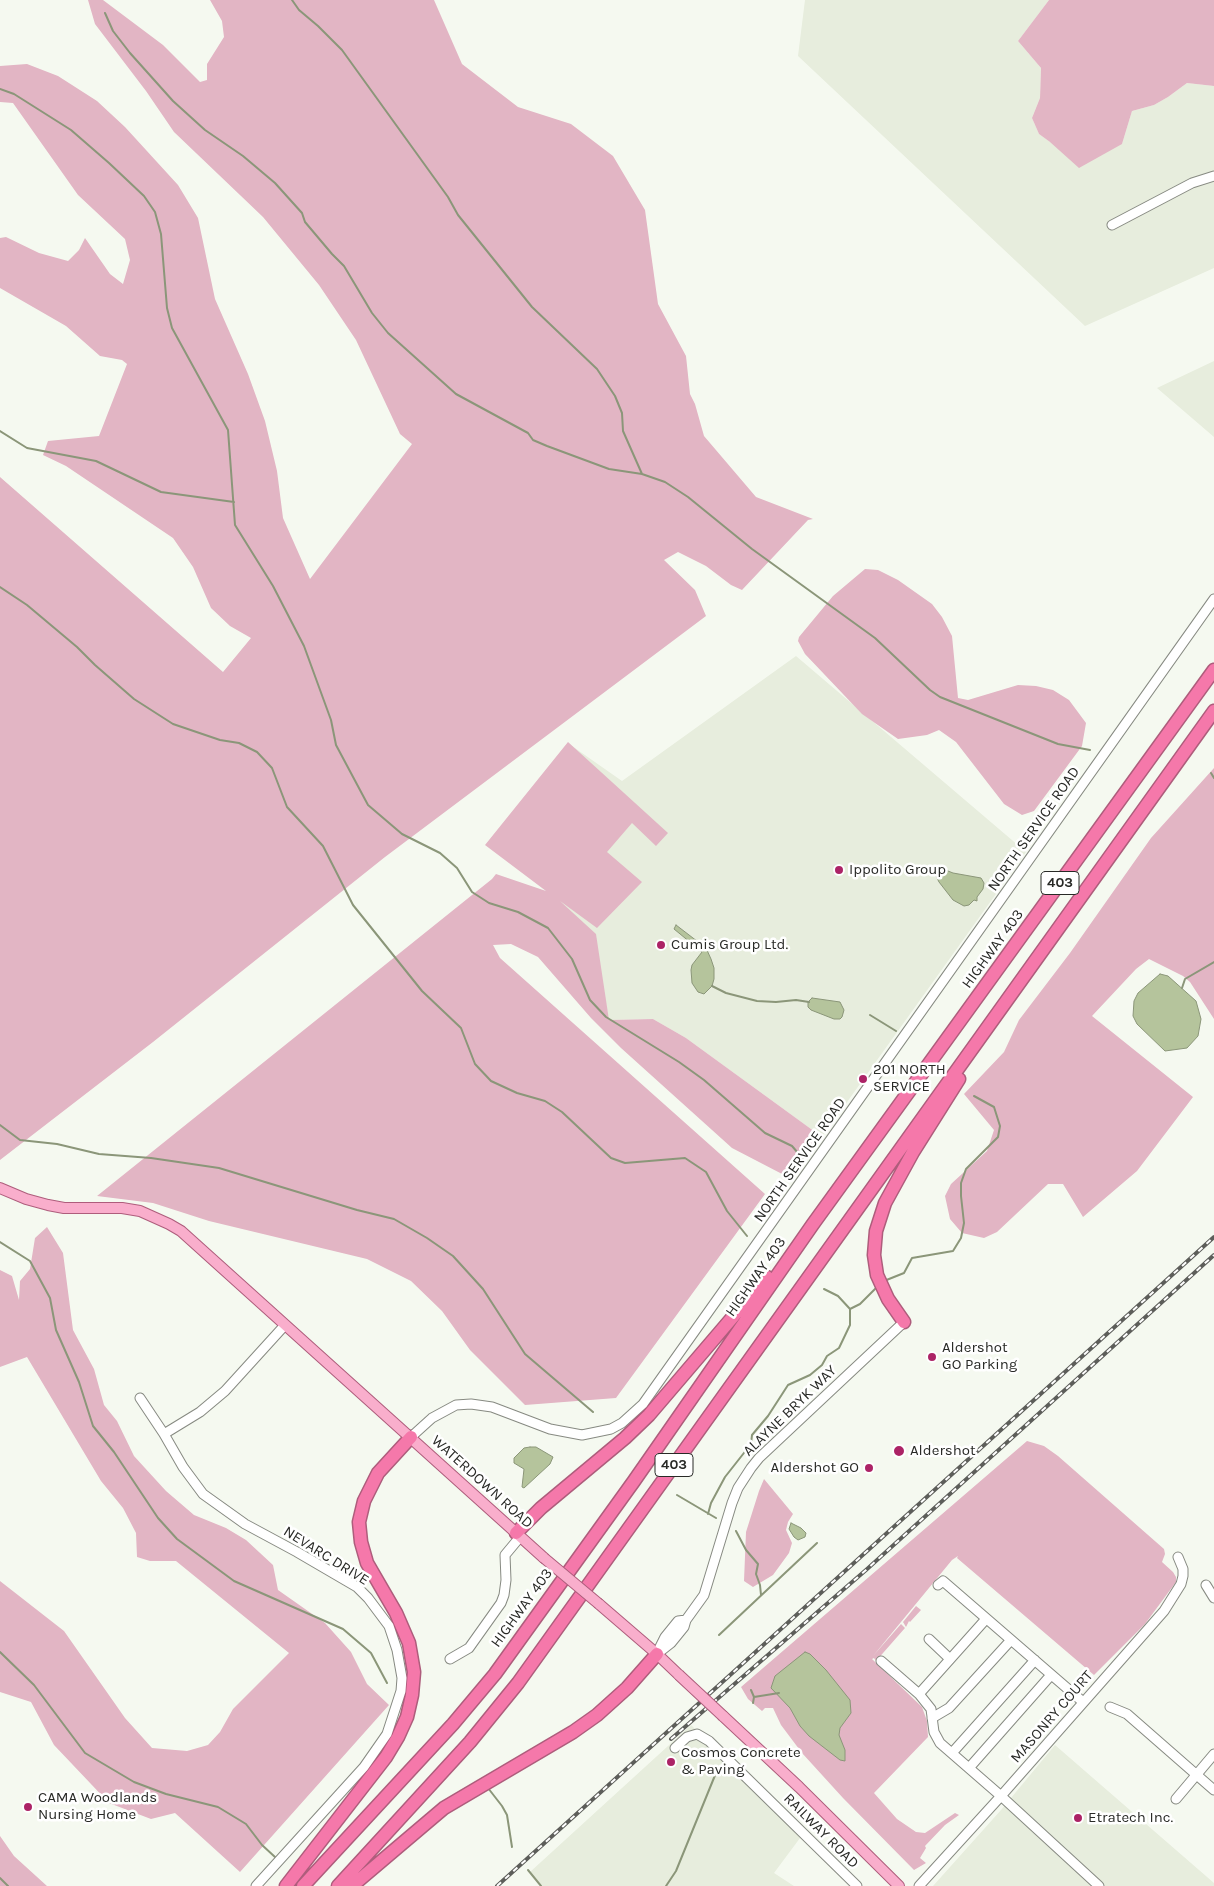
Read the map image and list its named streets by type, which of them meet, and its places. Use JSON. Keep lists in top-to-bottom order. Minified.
{"streets":{"highway":["403","HIGHWAY 403"],"main road":["WATERDOWN ROAD"],"street":["NORTH SERVICE ROAD","ALAYNE BRYK WAY","NEVARC DRIVE","MASONRY COURT","RAILWAY ROAD"]},"crossings":[["NORTH SERVICE ROAD","WATERDOWN ROAD"],["ALAYNE BRYK WAY","WATERDOWN ROAD"]],"places":["Ippolito Group","Cumis Group Ltd.","201 NORTH SERVICE","Aldershot GO Parking","Aldershot","Aldershot GO","Cosmos Concrete & Paving","CAMA Woodlands Nursing Home","Etratech Inc."]}
